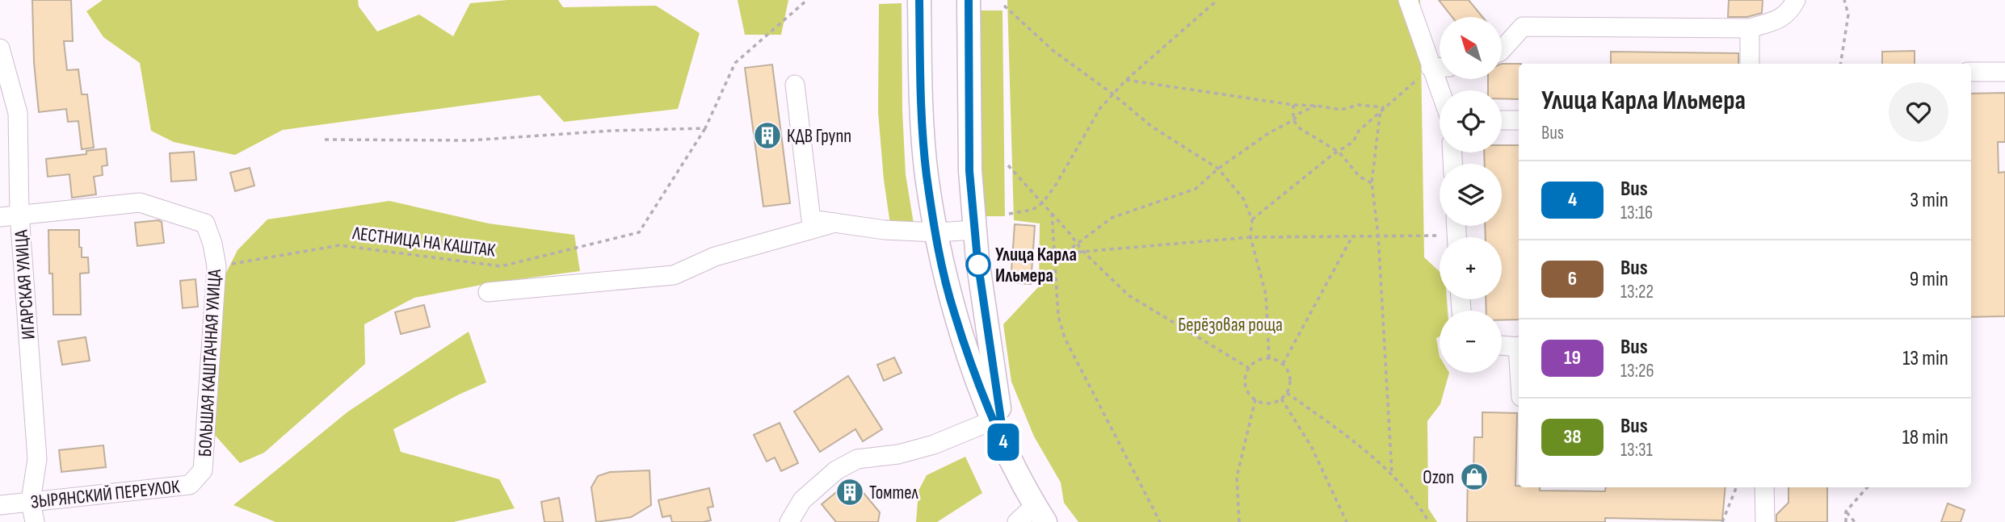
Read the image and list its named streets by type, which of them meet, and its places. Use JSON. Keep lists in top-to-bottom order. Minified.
{"streets":{"street":["ИГАРСКАЯ УЛИЦА","БОЛЬШАЯ КАШТАЧНАЯ УЛИЦА","ЗЫРЯНСКИЙ ПЕРЕУЛОК"],"path":["ЛЕСТНИЦА НА КАШТАК"]},"crossings":[["ЛЕСТНИЦА НА КАШТАК","БОЛЬШАЯ КАШТАЧНАЯ УЛИЦА"],["ИГАРСКАЯ УЛИЦА","БОЛЬШАЯ КАШТАЧНАЯ УЛИЦА"],["ИГАРСКАЯ УЛИЦА","ЗЫРЯНСКИЙ ПЕРЕУЛОК"],["БОЛЬШАЯ КАШТАЧНАЯ УЛИЦА","ЗЫРЯНСКИЙ ПЕРЕУЛОК"]],"parks":["Берёзовая роща"],"places":{"building":["КДВ Групп","Томтел"],"other":["Улица Карла Ильмера"],"shop":["Ozon"]},"lines":["bus line 4"],"north":"top left","page":{"on_map":"4","map_buttons":["+","−"],"heading":["Улица Карла Ильмера","Bus"],"list":[{"mark":"4","name":"Bus","note":"13:16","value":"3 min"},{"mark":"6","name":"Bus","note":"13:22","value":"9 min"},{"mark":"19","name":"Bus","note":"13:26","value":"13 min"},{"mark":"38","name":"Bus","note":"13:31","value":"18 min"}]}}
